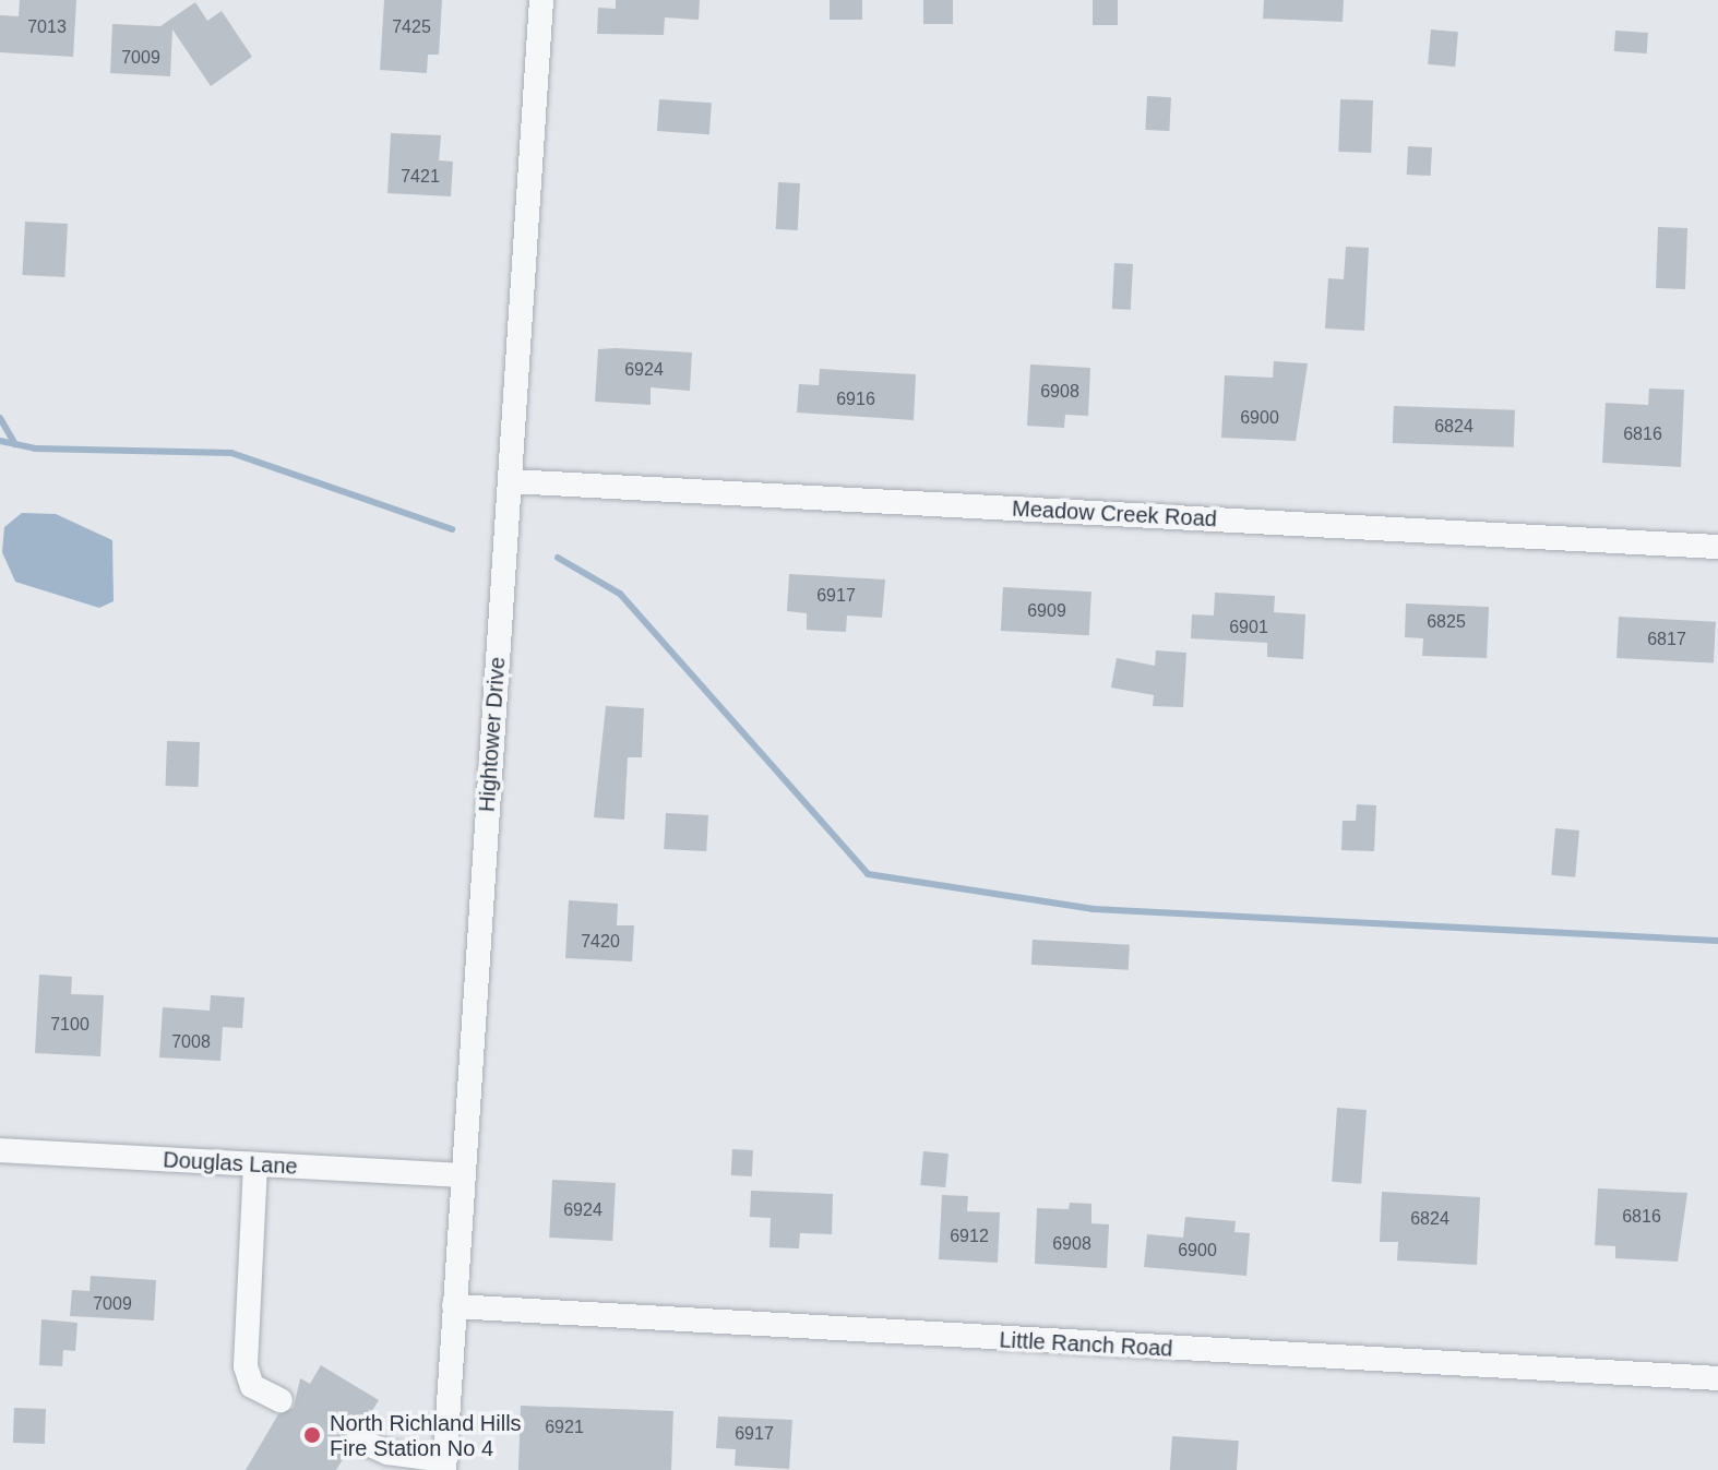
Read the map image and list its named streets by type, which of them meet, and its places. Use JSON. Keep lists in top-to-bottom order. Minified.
{"streets":{"street":["Meadow Creek Road","Hightower Drive","Douglas Lane","Little Ranch Road"]},"crossings":[["Meadow Creek Road","Hightower Drive"],["Hightower Drive","Douglas Lane"],["Hightower Drive","Little Ranch Road"]],"places":["North Richland Hills Fire Station No 4"],"house_numbers":["7013","7425","7009","7421","6924","6908","6916","6900","6824","6816","6917","6909","6825","6901","6817","7420","7100","7008","6924","6816","6824","6912","6908","6900","7009","6921","6917"]}
